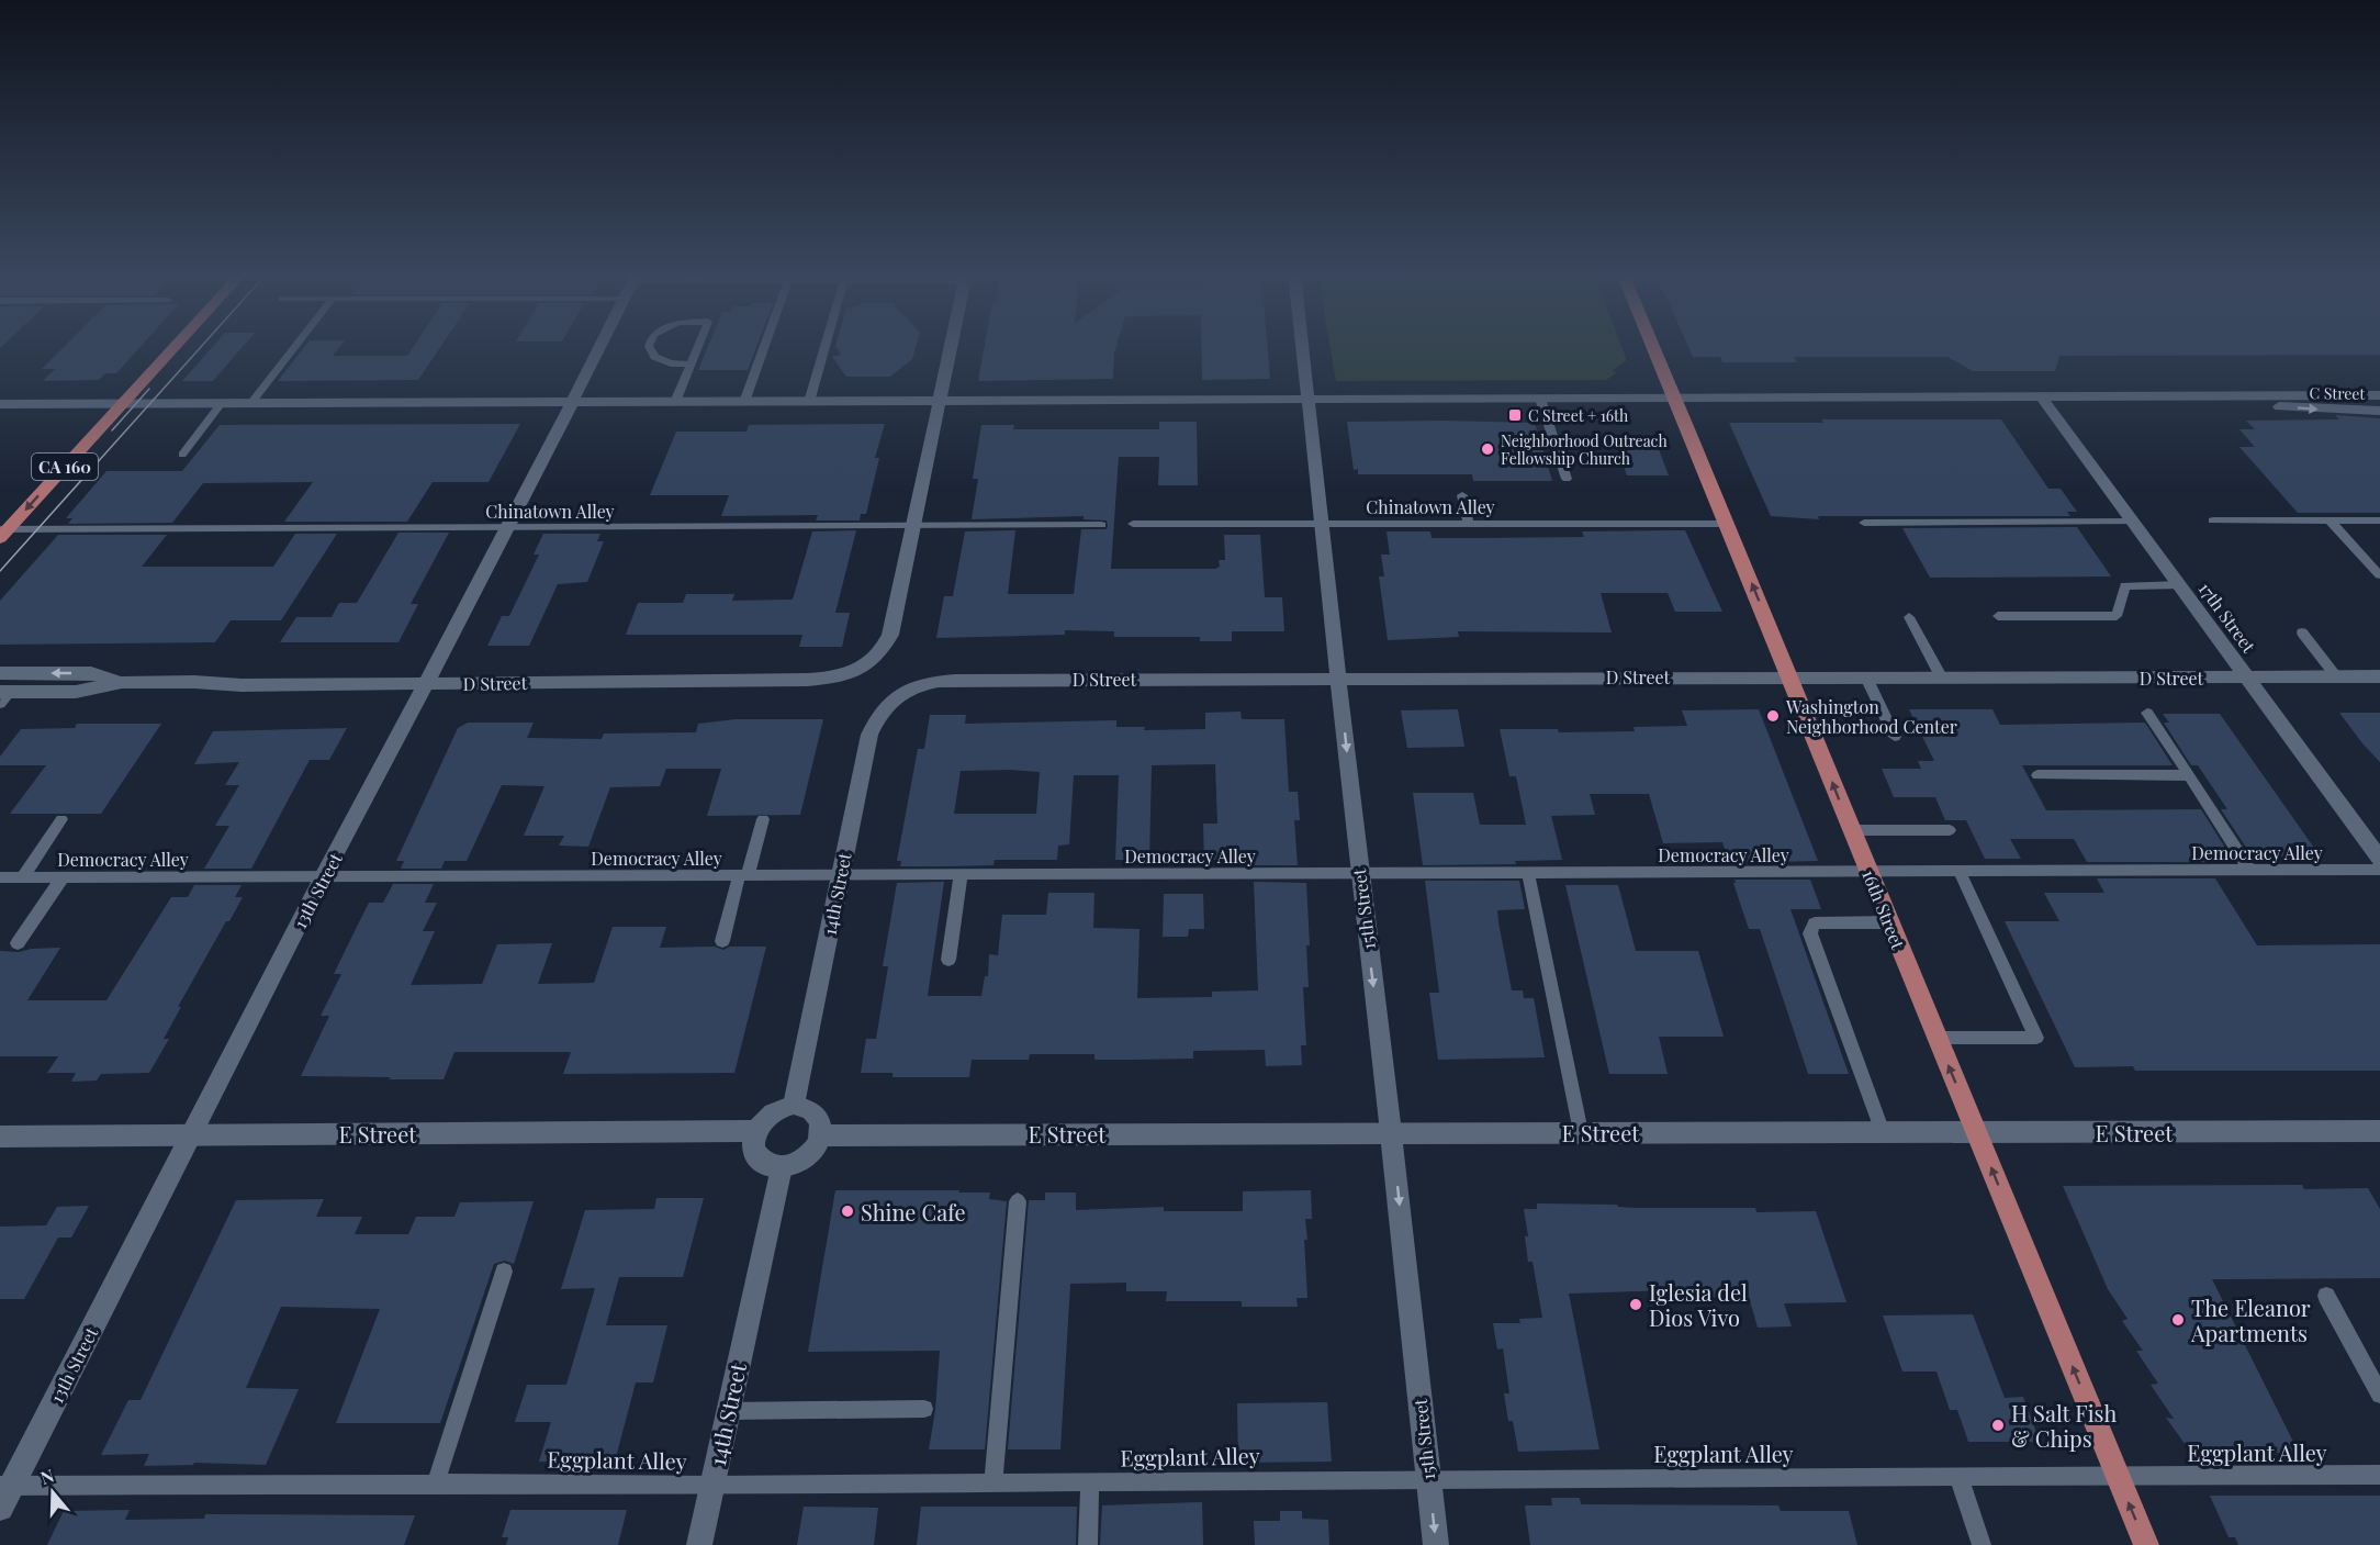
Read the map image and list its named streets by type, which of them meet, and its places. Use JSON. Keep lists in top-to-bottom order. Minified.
{"streets":{"main road":["CA 160","16th Street"],"street":["C Street","17th Street","D Street","13th Street","14th Street","15th Street","E Street"],"lane":["Chinatown Alley","Democracy Alley","Eggplant Alley"]},"crossings":[["C Street","CA 160"],["C Street","17th Street"],["C Street","13th Street"],["C Street","15th Street"],["C Street","16th Street"],["CA 160","Chinatown Alley"],["Chinatown Alley","D Street"],["Chinatown Alley","13th Street"],["Chinatown Alley","15th Street"],["Chinatown Alley","16th Street"],["17th Street","D Street"],["D Street","13th Street"],["D Street","14th Street"],["D Street","15th Street"],["D Street","16th Street"],["Democracy Alley","13th Street"],["Democracy Alley","14th Street"],["Democracy Alley","15th Street"],["Democracy Alley","16th Street"],["13th Street","E Street"],["13th Street","Eggplant Alley"],["14th Street","E Street"],["14th Street","Eggplant Alley"],["15th Street","E Street"],["15th Street","Eggplant Alley"],["16th Street","E Street"],["16th Street","Eggplant Alley"]],"one_way":["15th Street","16th Street"],"places":{"transit":["C Street + 16th"],"other":["Neighborhood Outreach Fellowship Church","Washington Neighborhood Center","Shine Cafe","Iglesia del Dios Vivo","The Eleanor Apartments","H Salt Fish & Chips"]},"north":"top"}
